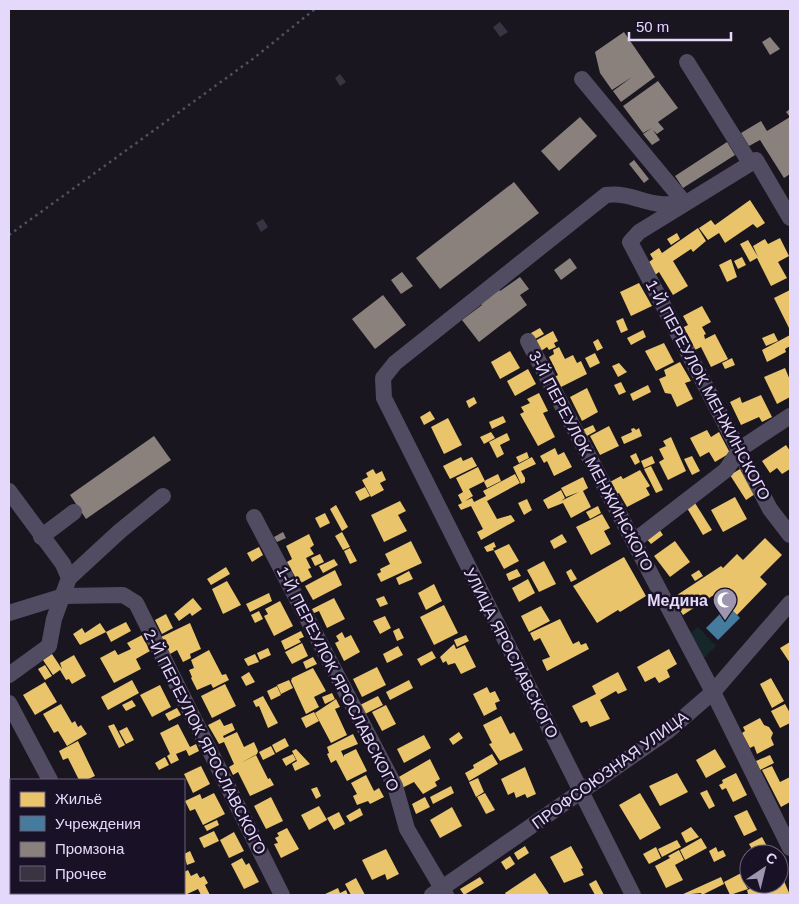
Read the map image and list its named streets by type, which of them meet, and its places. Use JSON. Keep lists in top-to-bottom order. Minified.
{"streets":{"street":["1-Й ПЕРЕУЛОК МЕНЖИНСКОГО","3-Й ПЕРЕУЛОК МЕНЖИНСКОГО","УЛИЦА ЯРОСЛАВСКОГО","1-Й ПЕРЕУЛОК ЯРОСЛАВСКОГО","2-Й ПЕРЕУЛОК ЯРОСЛАВСКОГО","ПРОФСОЮЗНАЯ УЛИЦА"]},"crossings":[["1-Й ПЕРЕУЛОК МЕНЖИНСКОГО","УЛИЦА ЯРОСЛАВСКОГО"],["3-Й ПЕРЕУЛОК МЕНЖИНСКОГО","ПРОФСОЮЗНАЯ УЛИЦА"],["УЛИЦА ЯРОСЛАВСКОГО","ПРОФСОЮЗНАЯ УЛИЦА"],["1-Й ПЕРЕУЛОК ЯРОСЛАВСКОГО","ПРОФСОЮЗНАЯ УЛИЦА"]],"places":{"mosque":["Медина"]},"legend":["Жильё","Учреждения","Промзона","Прочее"],"scale_bar":"50 m","north":"top right"}
